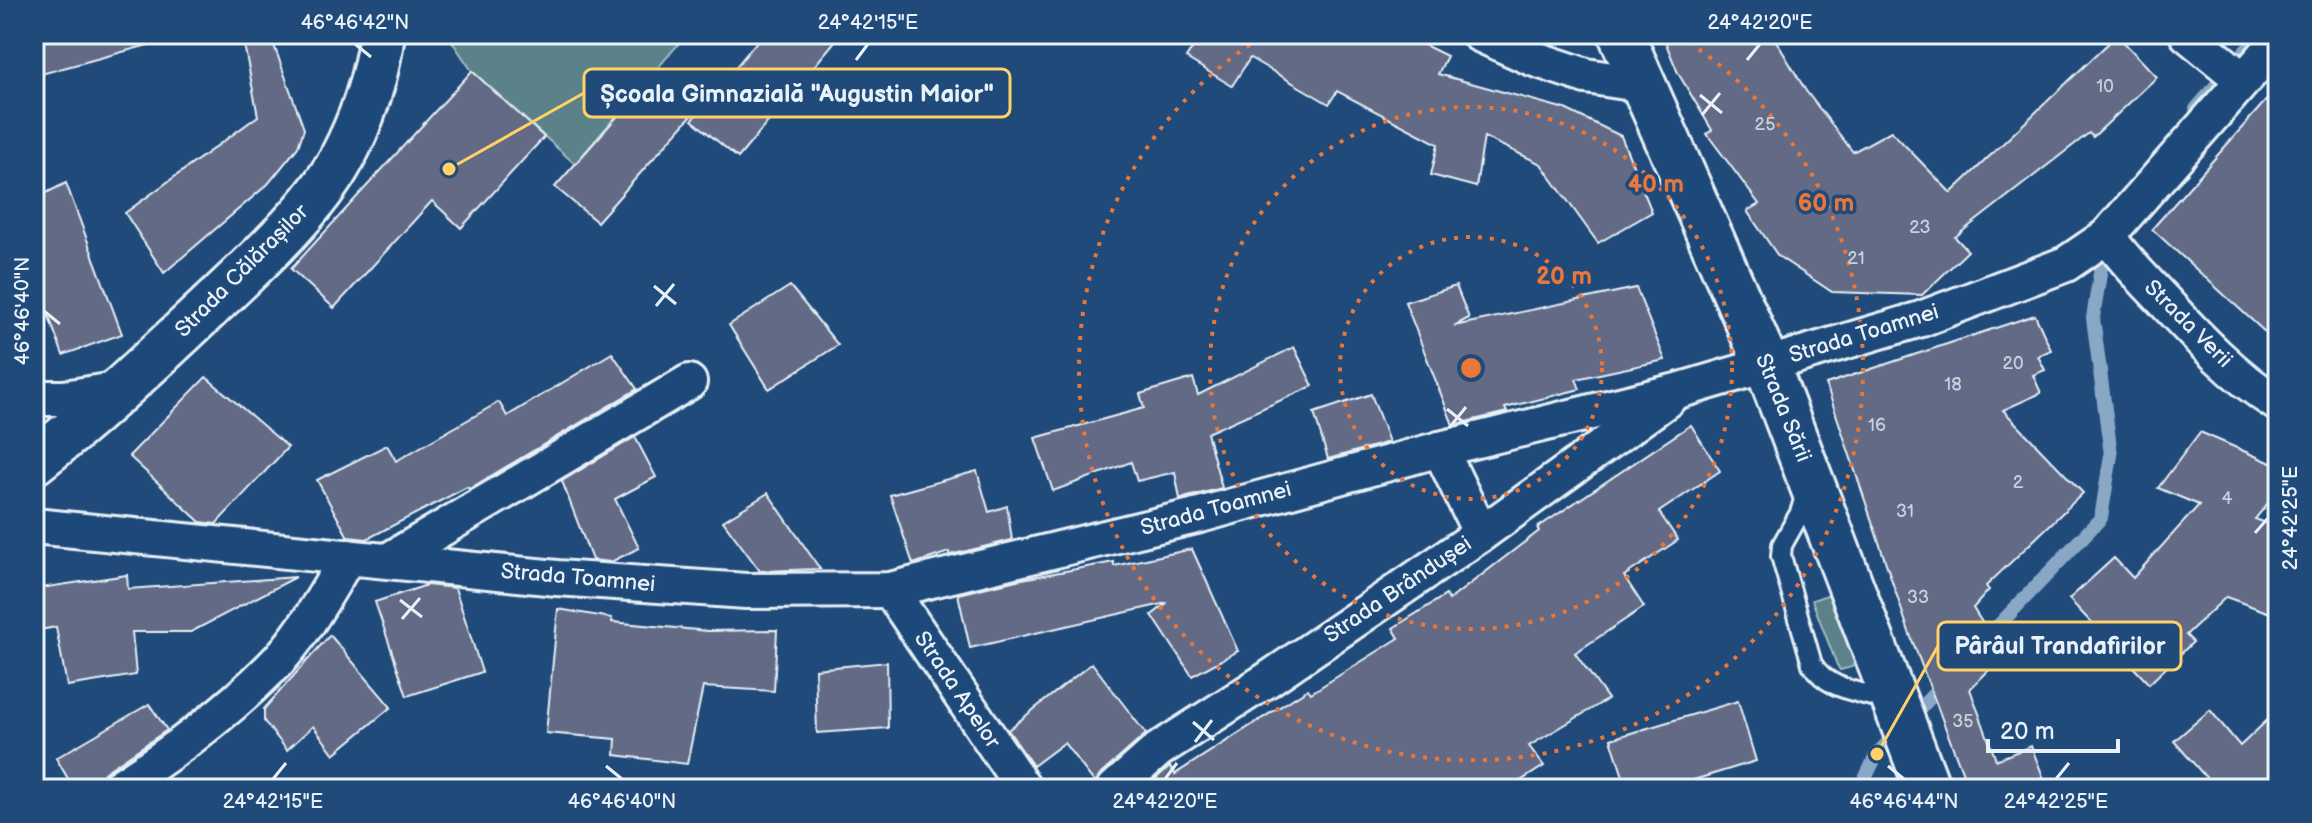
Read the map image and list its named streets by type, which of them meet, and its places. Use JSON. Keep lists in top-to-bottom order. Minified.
{"streets":{"street":["Strada Călărașilor","Strada Verii","Strada Toamnei","Strada Sării","Strada Brândușei","Strada Apelor"]},"crossings":[["Strada Verii","Strada Toamnei"],["Strada Toamnei","Strada Sării"],["Strada Toamnei","Strada Brândușei"],["Strada Toamnei","Strada Apelor"]],"places":["Școala Gimnazială \"Augustin Maior\"","Pârâul Trandafirilor"],"house_numbers":["10","25","23","21","20","18","16","2","4","31","33","35"],"scale_bar":"20 m","coordinates":["46°46'42\"N","24°42'15\"E","24°42'20\"E","46°46'40\"N","24°42'25\"E","46°46'44\"N"],"rings":["40 m","60 m","20 m"]}
